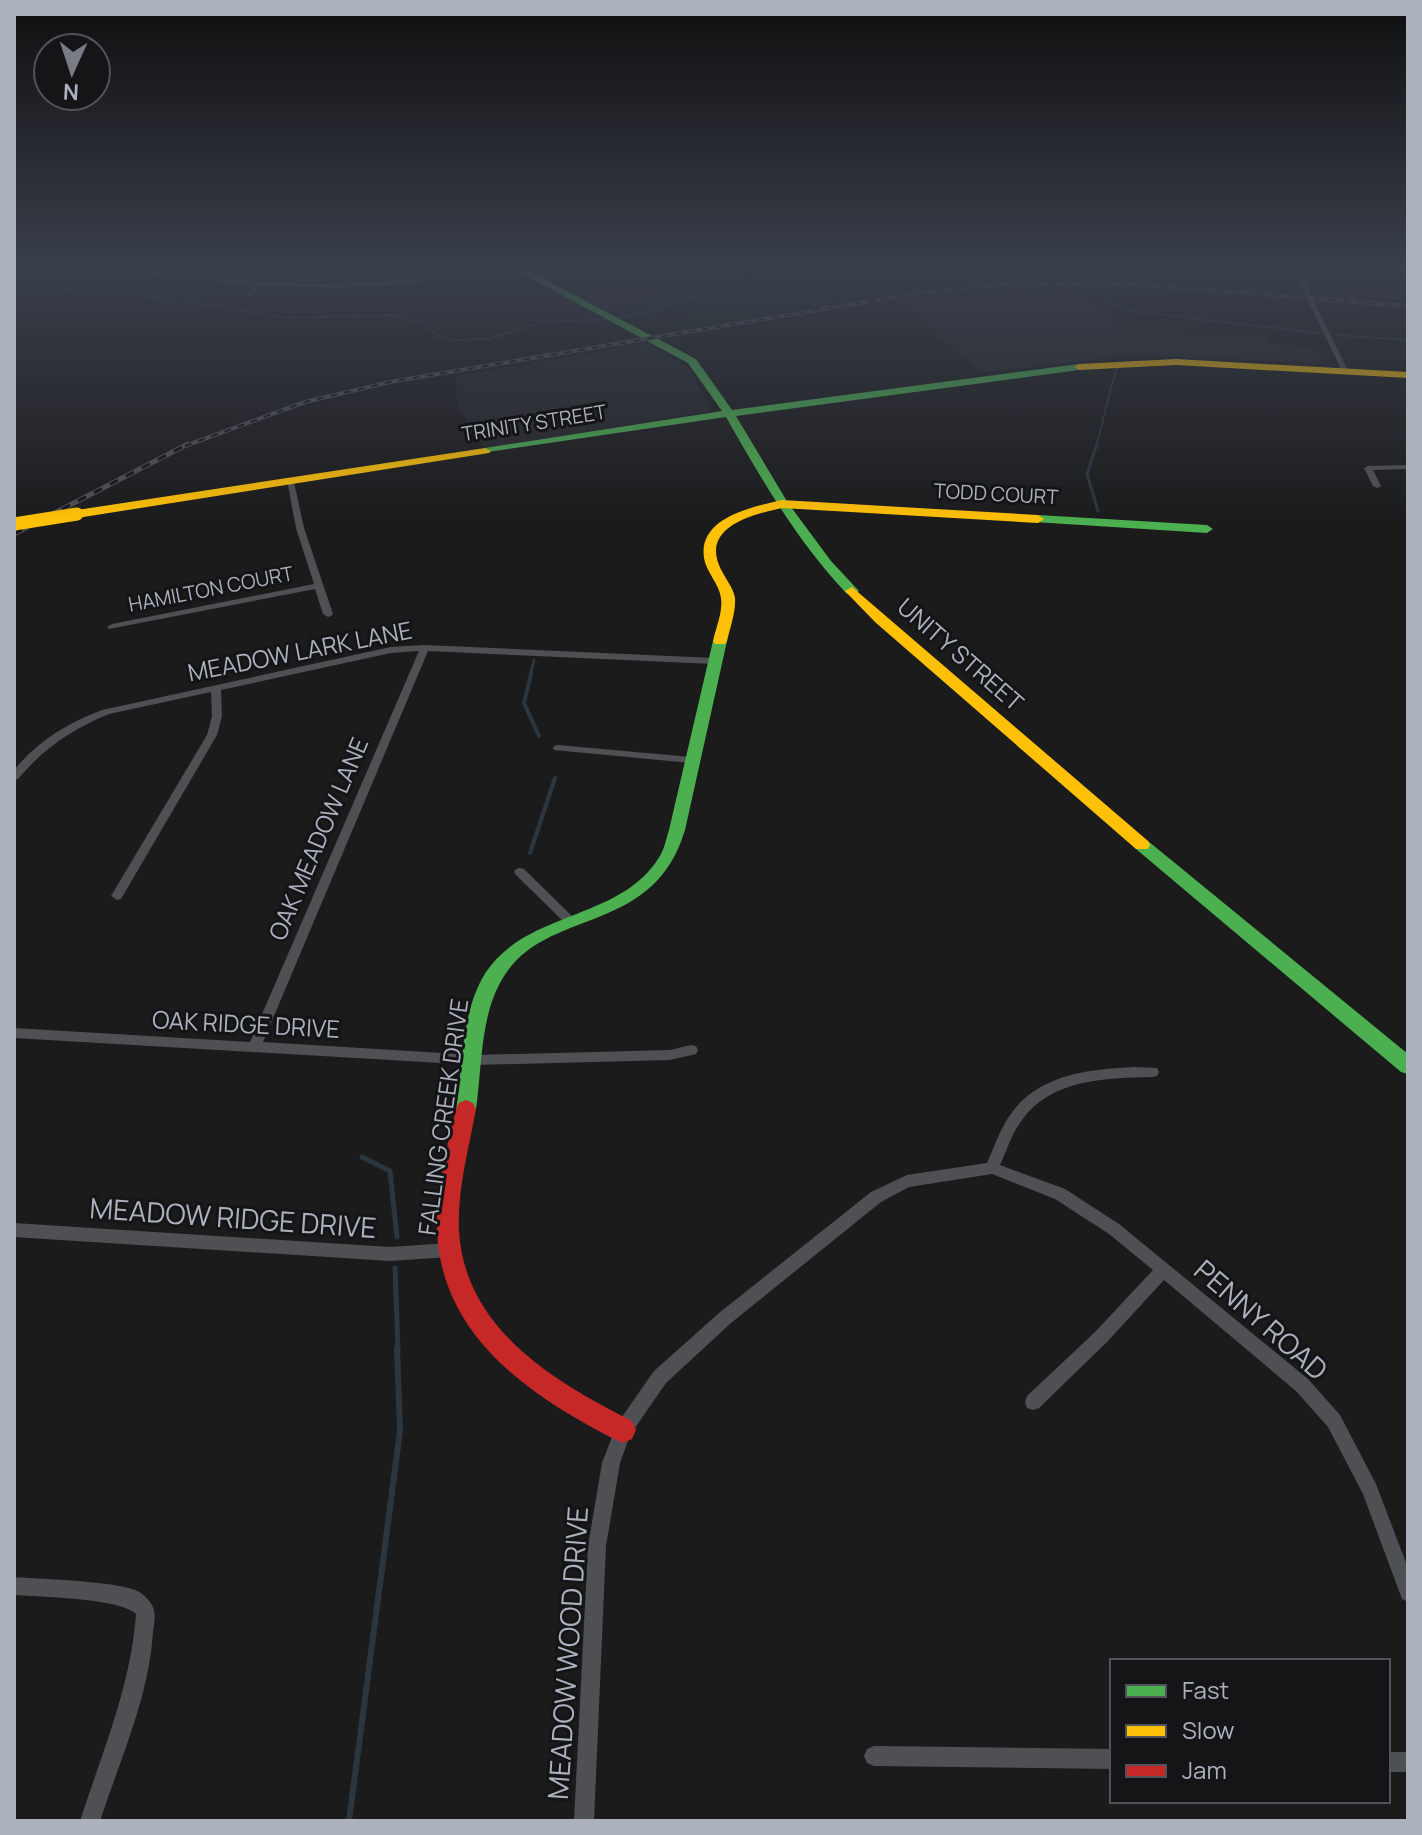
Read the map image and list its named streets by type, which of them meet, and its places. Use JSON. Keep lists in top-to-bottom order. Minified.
{"streets":{"street":["TRINITY STREET","TODD COURT","HAMILTON COURT","MEADOW LARK LANE","UNITY STREET","OAK MEADOW LANE","OAK RIDGE DRIVE","FALLING CREEK DRIVE","MEADOW RIDGE DRIVE","PENNY ROAD","MEADOW WOOD DRIVE"]},"crossings":[["TRINITY STREET","UNITY STREET"],["TODD COURT","UNITY STREET"],["TODD COURT","FALLING CREEK DRIVE"],["MEADOW LARK LANE","OAK MEADOW LANE"],["MEADOW LARK LANE","FALLING CREEK DRIVE"],["UNITY STREET","FALLING CREEK DRIVE"],["OAK MEADOW LANE","OAK RIDGE DRIVE"],["OAK RIDGE DRIVE","FALLING CREEK DRIVE"],["FALLING CREEK DRIVE","MEADOW RIDGE DRIVE"],["FALLING CREEK DRIVE","MEADOW WOOD DRIVE"],["PENNY ROAD","MEADOW WOOD DRIVE"]],"legend":["Fast","Slow","Jam"],"north":"bottom"}
